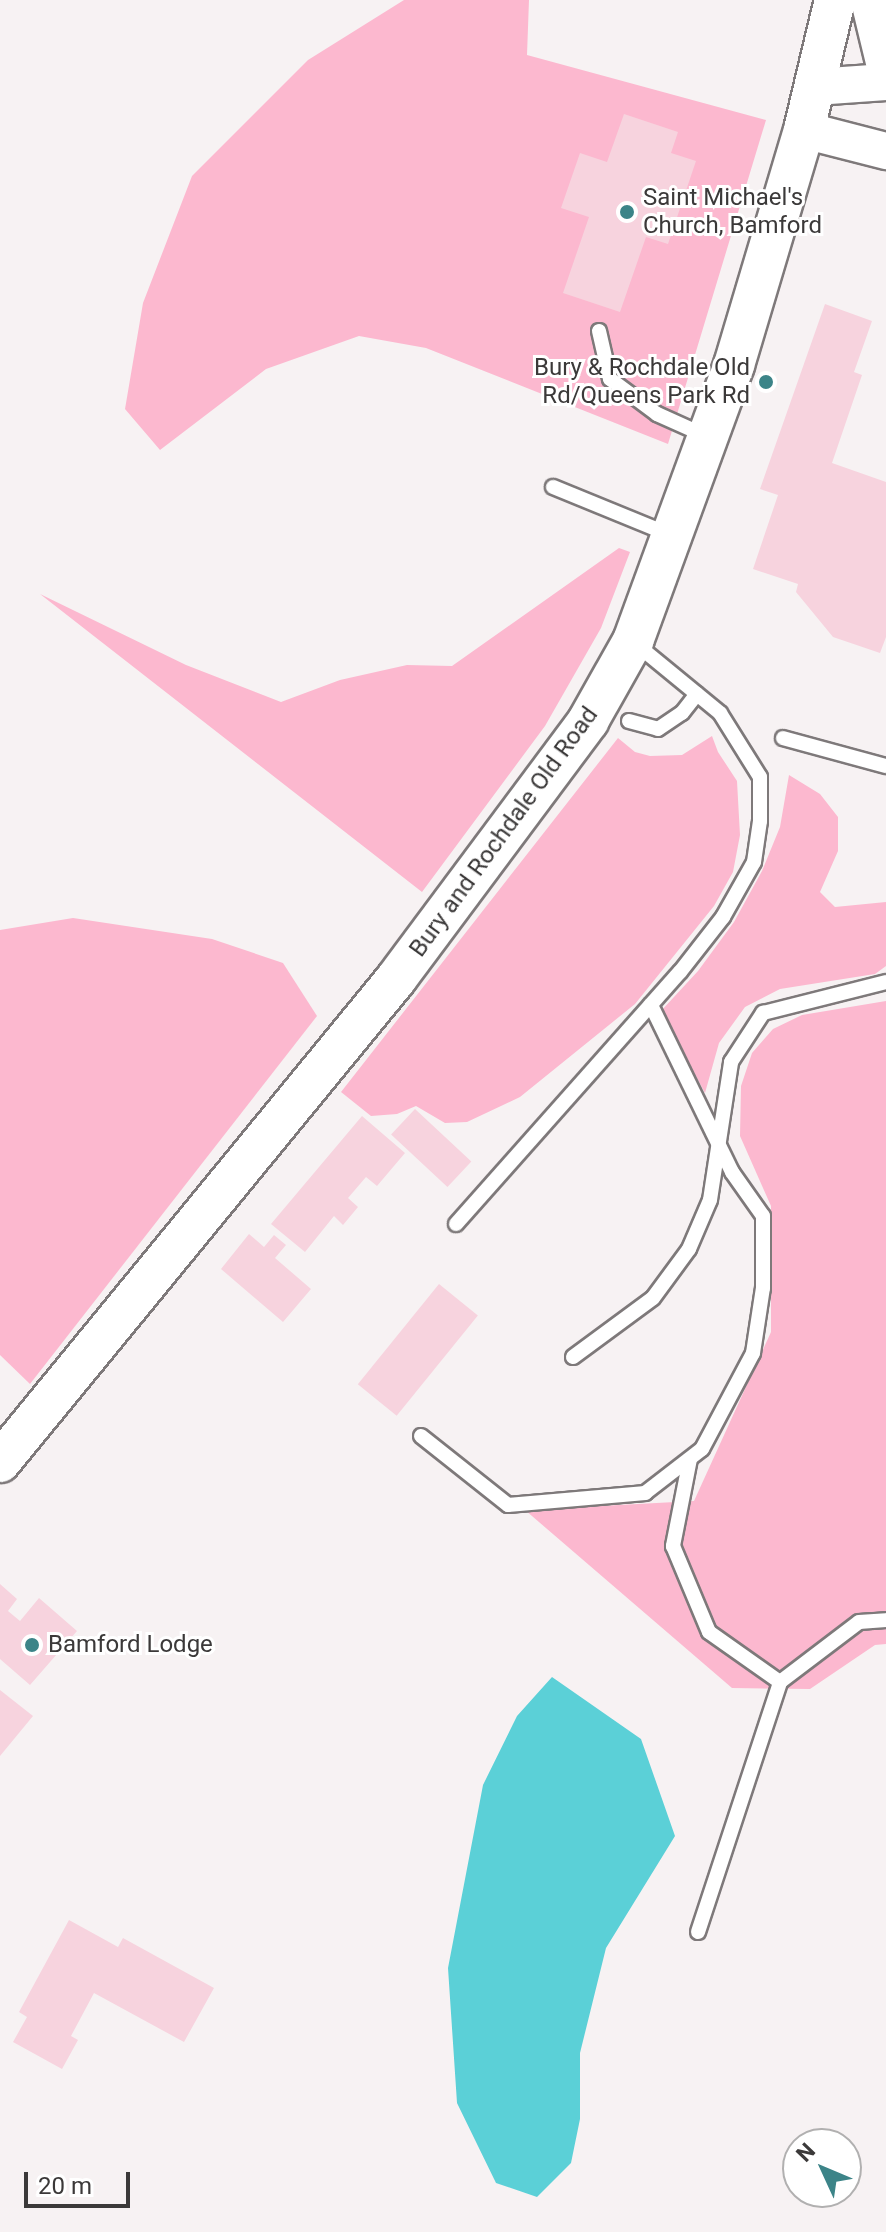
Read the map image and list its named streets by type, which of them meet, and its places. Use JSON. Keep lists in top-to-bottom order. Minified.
{"streets":{"main road":["Bury and Rochdale Old Road"]},"places":["Saint Michael's Church, Bamford","Bury & Rochdale Old Rd/Queens Park Rd","Bamford Lodge"],"scale_bar":"20 m","north":"top left"}
